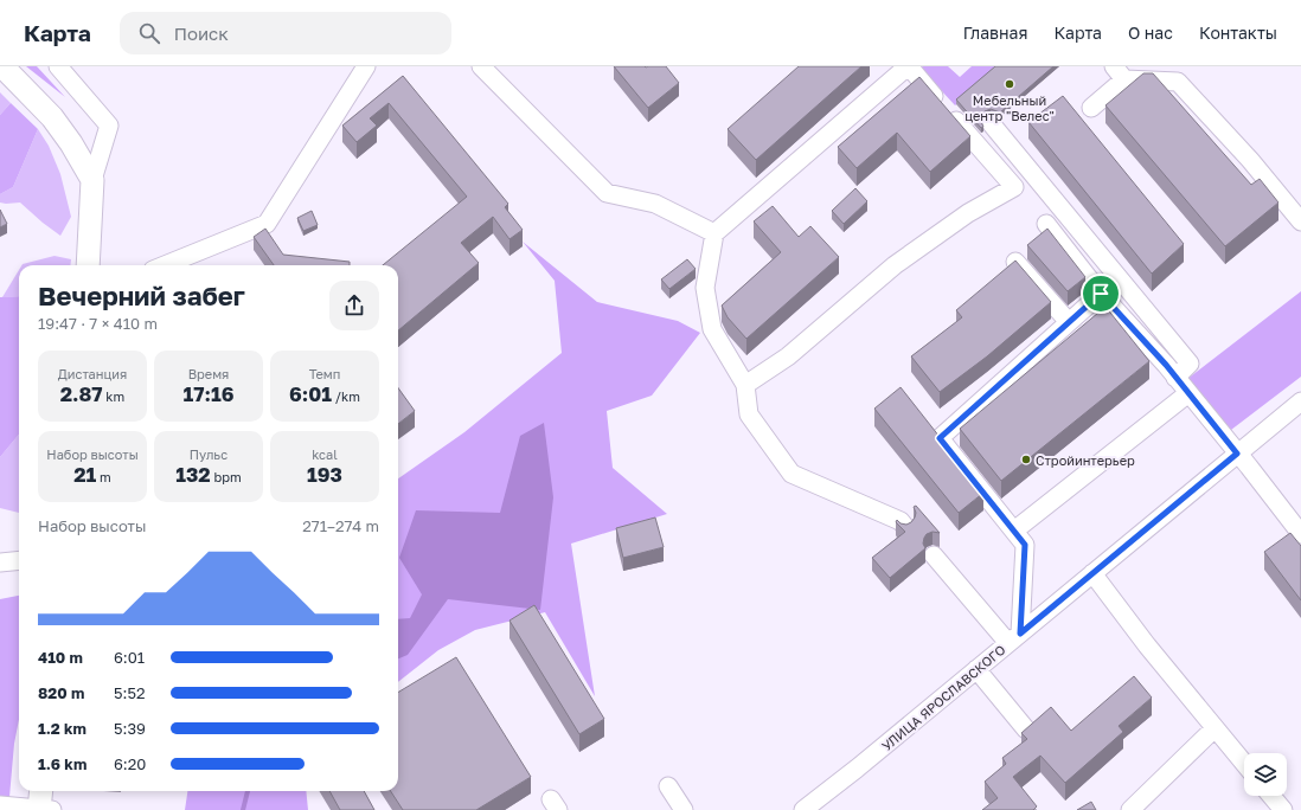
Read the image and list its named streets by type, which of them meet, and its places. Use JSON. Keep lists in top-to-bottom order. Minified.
{"streets":{"street":["УЛИЦА ЯРОСЛАВСКОГО"]},"places":["Мебельный центр \"Велес\"","Стройинтерьер"],"page":{"header":"Карта","search":"Поиск","nav":["Главная","Карта","О нас","Контакты"],"heading":["Вечерний забег","19:47 · 7 × 410 m"],"stats":[["Дистанция","2.87 km"],["Время","17:16"],["Темп","6:01 /km"],["Набор высоты","21 m"],["Пульс","132 bpm"],["kcal","193"]],"chart":["Набор высоты","271–274 m"],"list":[{"name":"410 m","note":"6:01"},{"name":"820 m","note":"5:52"},{"name":"1.2 km","note":"5:39"},{"name":"1.6 km","note":"6:20"}]}}
